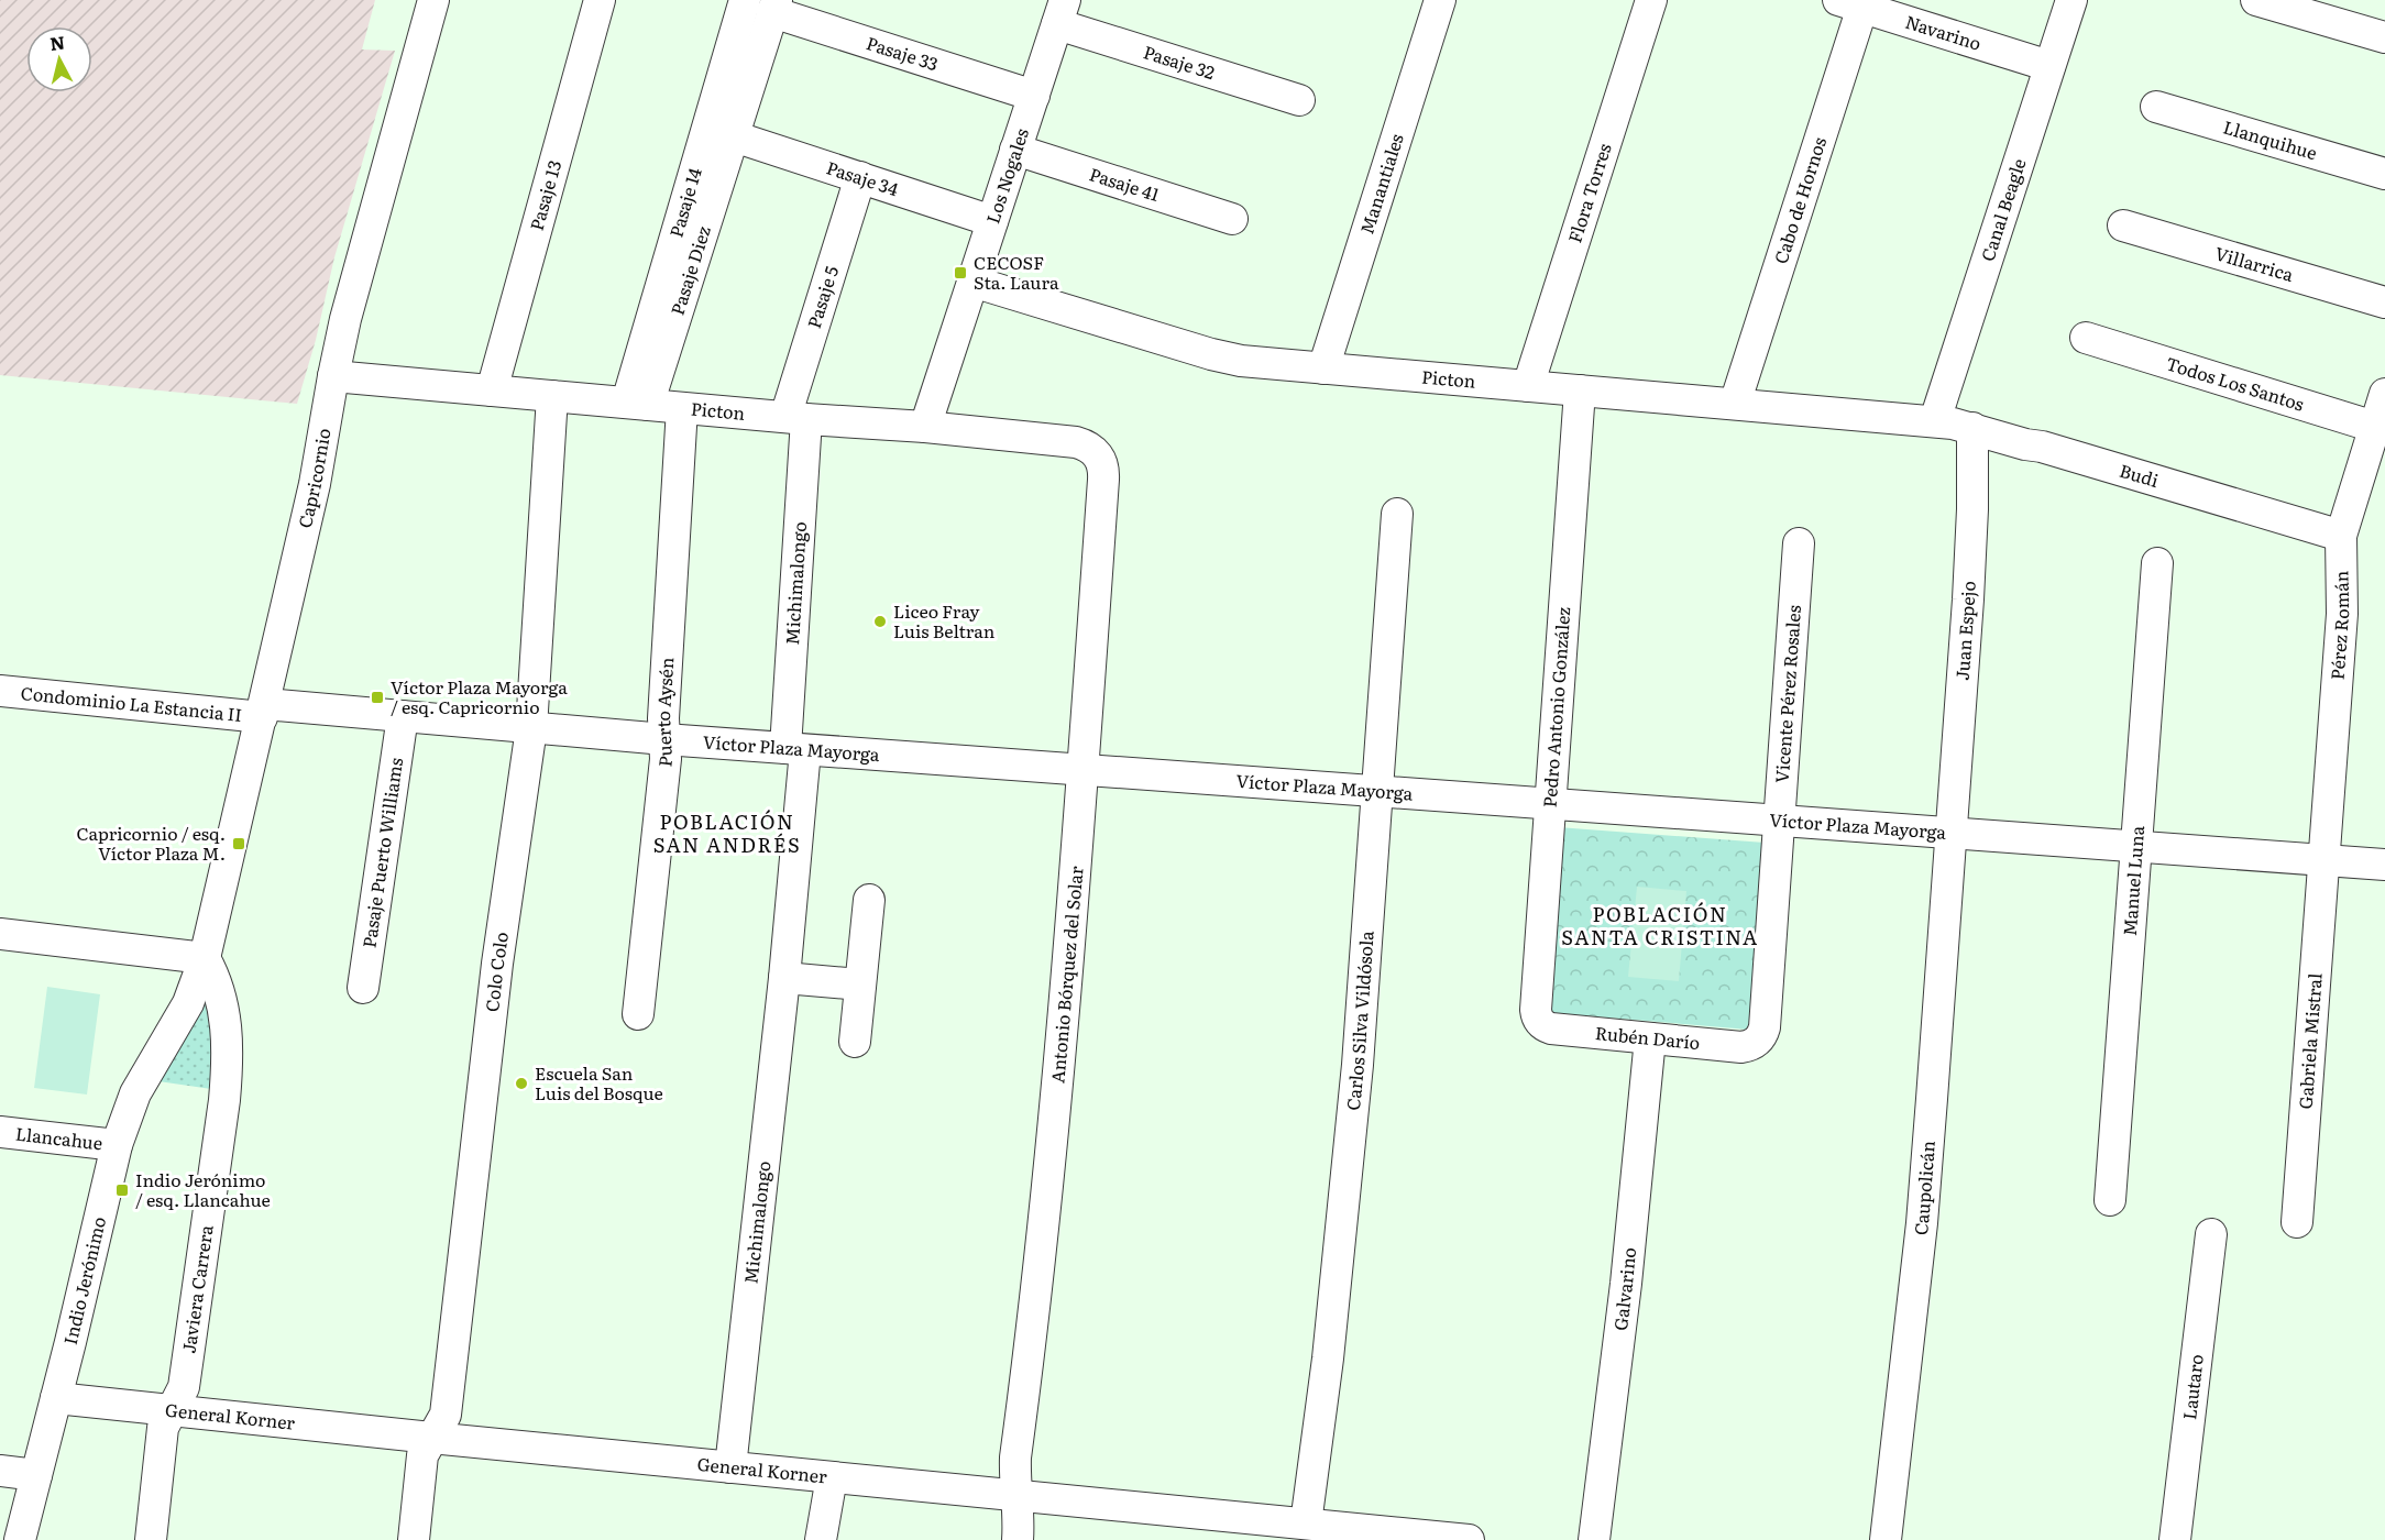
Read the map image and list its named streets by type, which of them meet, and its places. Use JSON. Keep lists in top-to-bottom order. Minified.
{"streets":{"street":["Navarino","Pasaje 33","Pasaje 32","Llanquihue","Los Nogales","Pasaje 34","Manantiales","Pasaje 41","Flora Torres","Pasaje 13","Pasaje 14","Cabo de Hornos","Canal Beagle","Villarrica","Pasaje Diez","Pasaje 5","Picton","Todos Los Santos","Budi","Capricornio","Michimalongo","Pérez Román","Juan Espejo","Vicente Pérez Rosales","Condominio La Estancia II","Pedro Antonio González","Puerto Aysén","Víctor Plaza Mayorga","Pasaje Puerto Williams","Manuel Luna","Colo Colo","Antonio Bórquez del Solar","Carlos Silva Vildósola","Rubén Darío","Gabriela Mistral","Llancahue","Caupolicán","Indio Jerónimo","Javiera Carrera","Galvarino","Lautaro","General Korner"]},"crossings":[["Navarino","Cabo de Hornos"],["Navarino","Canal Beagle"],["Pasaje 33","Los Nogales"],["Pasaje 33","Pasaje 14"],["Pasaje 32","Los Nogales"],["Los Nogales","Pasaje 34"],["Los Nogales","Pasaje 41"],["Los Nogales","Picton"],["Pasaje 34","Pasaje Diez"],["Pasaje 34","Pasaje 5"],["Manantiales","Picton"],["Flora Torres","Picton"],["Pasaje 13","Picton"],["Pasaje 14","Pasaje Diez"],["Pasaje 14","Picton"],["Cabo de Hornos","Picton"],["Canal Beagle","Picton"],["Canal Beagle","Budi"],["Pasaje Diez","Picton"],["Pasaje 5","Picton"],["Pasaje 5","Michimalongo"],["Picton","Budi"],["Picton","Capricornio"],["Picton","Michimalongo"],["Picton","Pedro Antonio González"],["Picton","Puerto Aysén"],["Picton","Colo Colo"],["Picton","Antonio Bórquez del Solar"],["Todos Los Santos","Pérez Román"],["Budi","Pérez Román"],["Budi","Juan Espejo"],["Capricornio","Condominio La Estancia II"],["Capricornio","Víctor Plaza Mayorga"],["Capricornio","Indio Jerónimo"],["Capricornio","Javiera Carrera"],["Michimalongo","Víctor Plaza Mayorga"],["Michimalongo","General Korner"],["Pérez Román","Víctor Plaza Mayorga"],["Pérez Román","Gabriela Mistral"],["Juan Espejo","Víctor Plaza Mayorga"],["Juan Espejo","Caupolicán"],["Vicente Pérez Rosales","Víctor Plaza Mayorga"],["Vicente Pérez Rosales","Rubén Darío"],["Condominio La Estancia II","Víctor Plaza Mayorga"],["Pedro Antonio González","Víctor Plaza Mayorga"],["Pedro Antonio González","Rubén Darío"],["Puerto Aysén","Víctor Plaza Mayorga"],["Víctor Plaza Mayorga","Pasaje Puerto Williams"],["Víctor Plaza Mayorga","Manuel Luna"],["Víctor Plaza Mayorga","Colo Colo"],["Víctor Plaza Mayorga","Antonio Bórquez del Solar"],["Víctor Plaza Mayorga","Carlos Silva Vildósola"],["Víctor Plaza Mayorga","Gabriela Mistral"],["Víctor Plaza Mayorga","Caupolicán"],["Colo Colo","General Korner"],["Antonio Bórquez del Solar","General Korner"],["Carlos Silva Vildósola","General Korner"],["Rubén Darío","Galvarino"],["Llancahue","Indio Jerónimo"],["Indio Jerónimo","Javiera Carrera"],["Indio Jerónimo","General Korner"],["Javiera Carrera","General Korner"]],"districts":["POBLACIÓN SAN ANDRÉS","POBLACIÓN SANTA CRISTINA"],"places":{"transit":["CECOSF Sta. Laura","Víctor Plaza Mayorga / esq. Capricornio","Capricornio / esq. Víctor Plaza M.","Indio Jerónimo / esq. Llancahue"],"other":["Liceo Fray Luis Beltran","Escuela San Luis del Bosque"]},"north":"top"}
